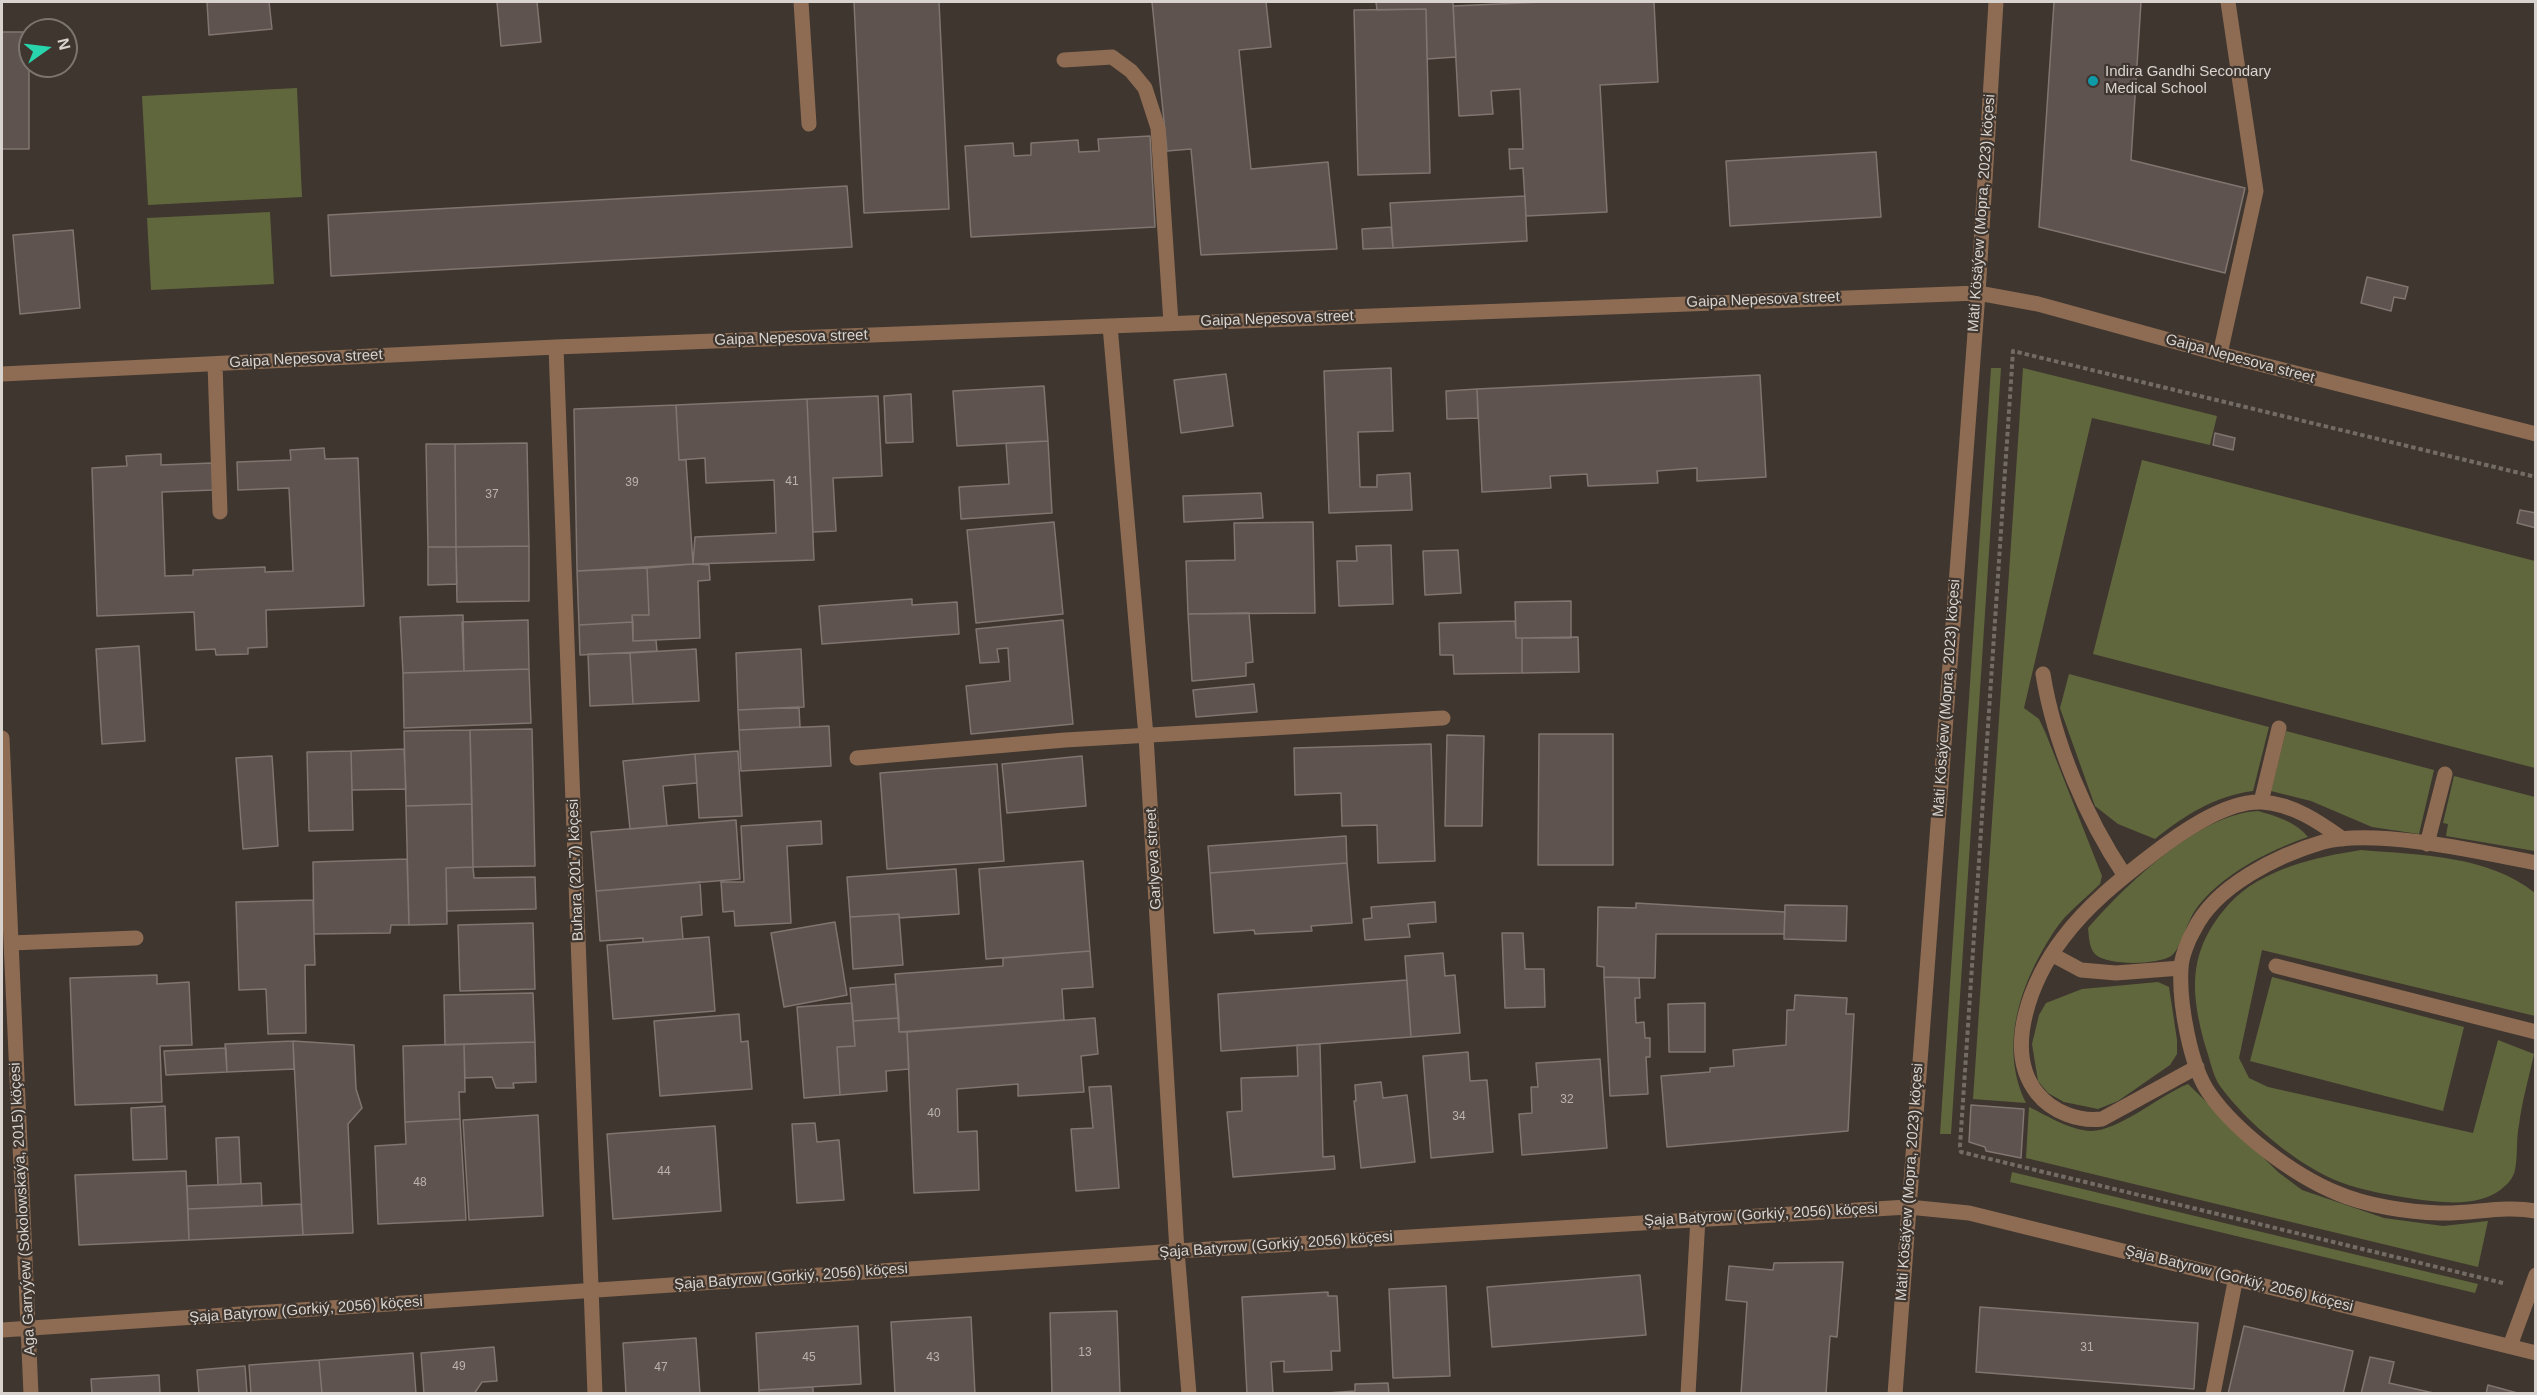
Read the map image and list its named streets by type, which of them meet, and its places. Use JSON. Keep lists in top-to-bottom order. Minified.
{"streets":{"street":["Mäti Kösäýew (Mopra, 2023) köçesi","Gaipa Nepesova street","Garlyeva street","Buhara (2017) köçesi","Aga Garryýew (Sokolowskaýa, 2015) köçesi","Şaja Batyrow (Gorkiý, 2056) köçesi"]},"crossings":[["Mäti Kösäýew (Mopra, 2023) köçesi","Gaipa Nepesova street"],["Mäti Kösäýew (Mopra, 2023) köçesi","Şaja Batyrow (Gorkiý, 2056) köçesi"],["Gaipa Nepesova street","Garlyeva street"],["Gaipa Nepesova street","Buhara (2017) köçesi"],["Garlyeva street","Şaja Batyrow (Gorkiý, 2056) köçesi"],["Buhara (2017) köçesi","Şaja Batyrow (Gorkiý, 2056) köçesi"],["Aga Garryýew (Sokolowskaýa, 2015) köçesi","Şaja Batyrow (Gorkiý, 2056) köçesi"]],"places":["Indira Gandhi Secondary Medical School"],"house_numbers":["41","39","37","32","40","34","44","48","31","13","45","43","49","47"],"north":"right"}
